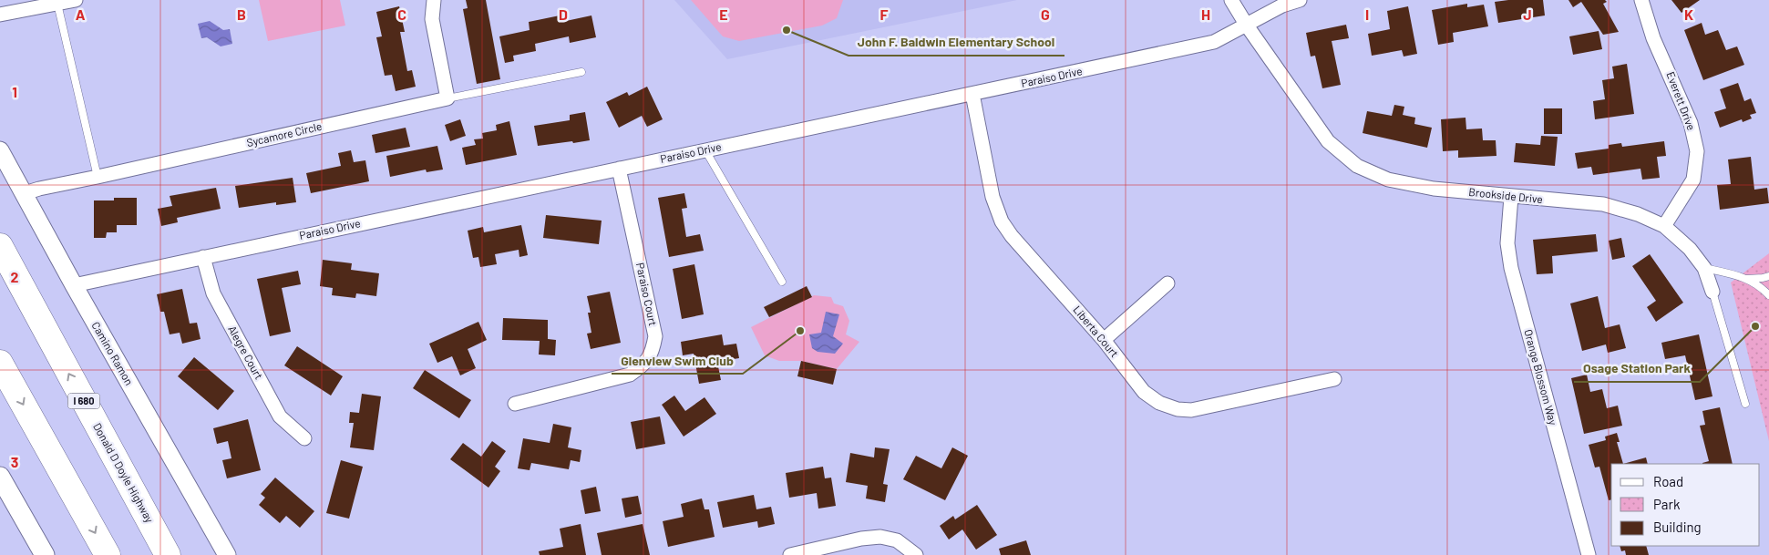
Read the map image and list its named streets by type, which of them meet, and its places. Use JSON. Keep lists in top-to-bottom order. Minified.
{"streets":{"highway":["I 680","Donald D Doyle Highway"],"street":["Paraiso Drive","Everett Drive","Sycamore Circle","Brookside Drive","Paraiso Court","Liberta Court","Alegre Court","Camino Ramon","Orange Blossom Way"]},"crossings":[["Paraiso Drive","Brookside Drive"],["Paraiso Drive","Paraiso Court"],["Paraiso Drive","Liberta Court"],["Paraiso Drive","Alegre Court"],["Paraiso Drive","Camino Ramon"],["Everett Drive","Brookside Drive"],["Sycamore Circle","Camino Ramon"],["Brookside Drive","Orange Blossom Way"]],"places":["John F. Baldwin Elementary School","Osage Station Park","Glenview Swim Club"],"legend":["Road","Park","Building"],"grid":{"columns":["A","B","C","D","E","F","G","H","I","J","K"],"rows":["1","2","3"]}}
